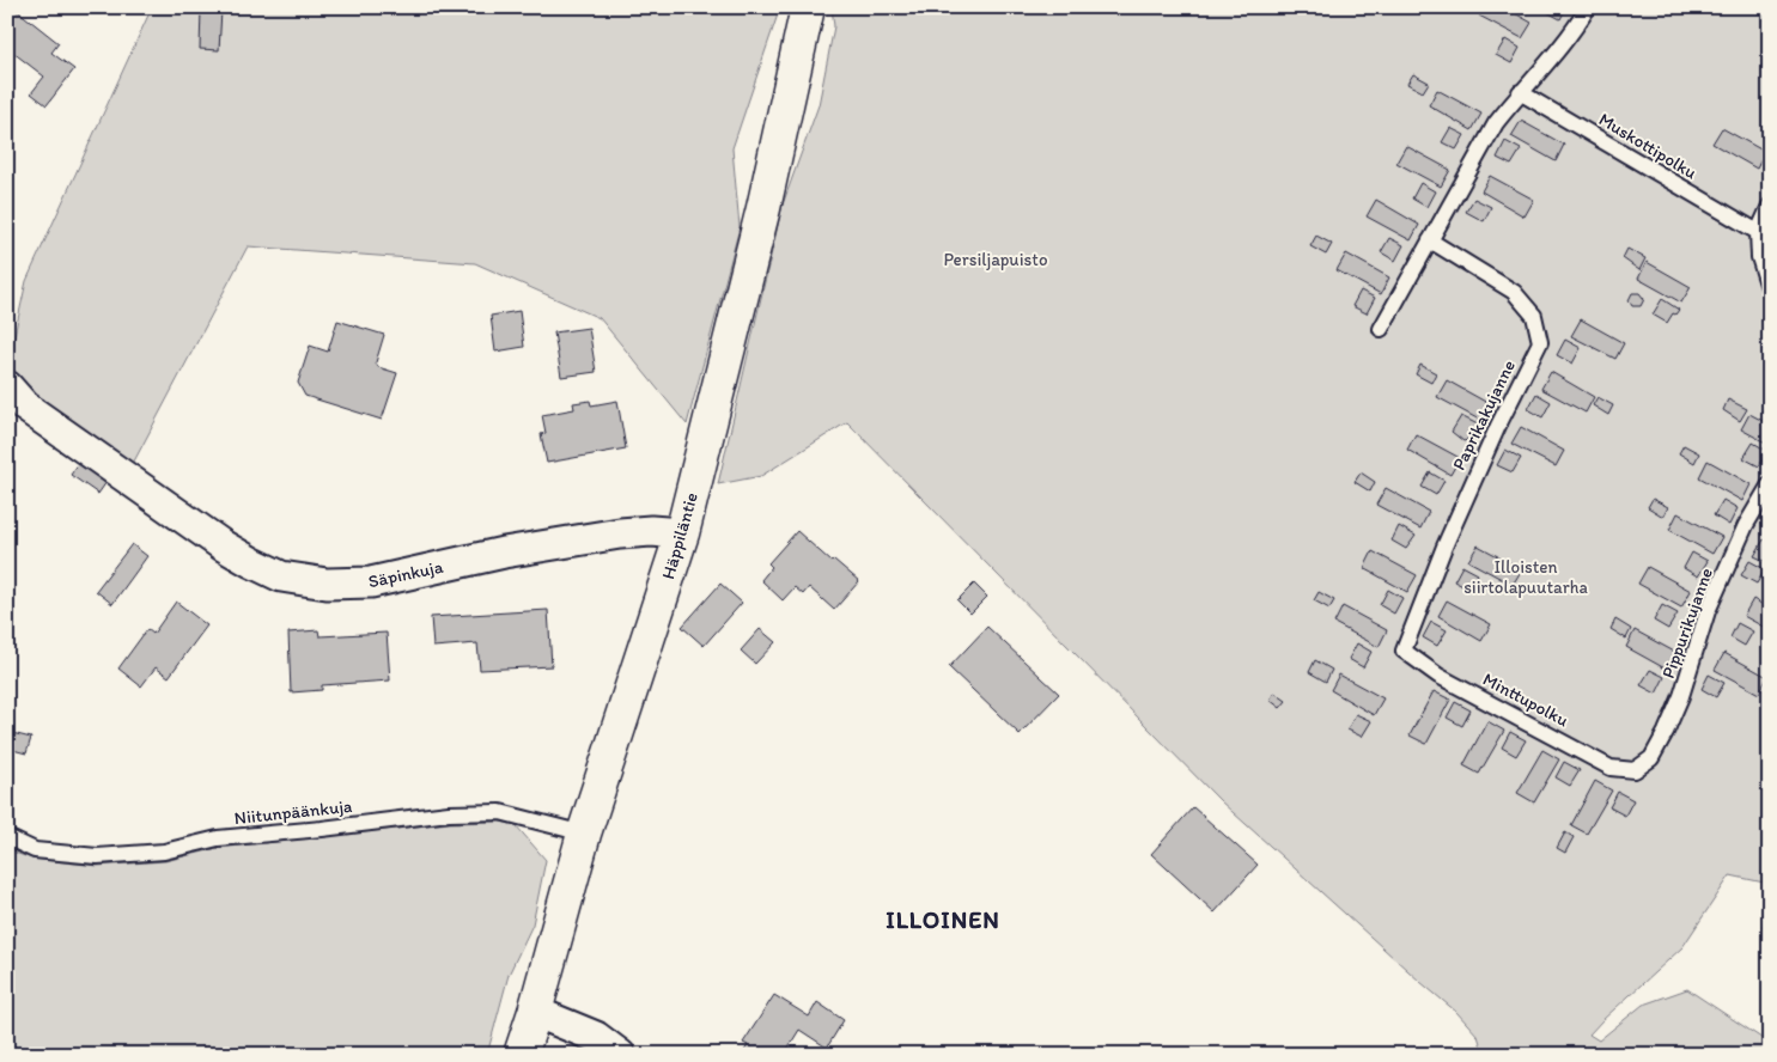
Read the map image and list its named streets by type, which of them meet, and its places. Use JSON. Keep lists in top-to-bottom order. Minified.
{"streets":{"street":["Häppiläntie","Säpinkuja"],"lane":["Muskottipolku","Paprikakujanne","Pippurikujanne","Minttupolku","Niitunpäänkuja"]},"crossings":[["Paprikakujanne","Minttupolku"],["Häppiläntie","Säpinkuja"],["Häppiläntie","Niitunpäänkuja"],["Pippurikujanne","Minttupolku"]],"districts":["ILLOINEN"],"parks":["Persiljapuisto","Illoisten siirtolapuutarha"]}
